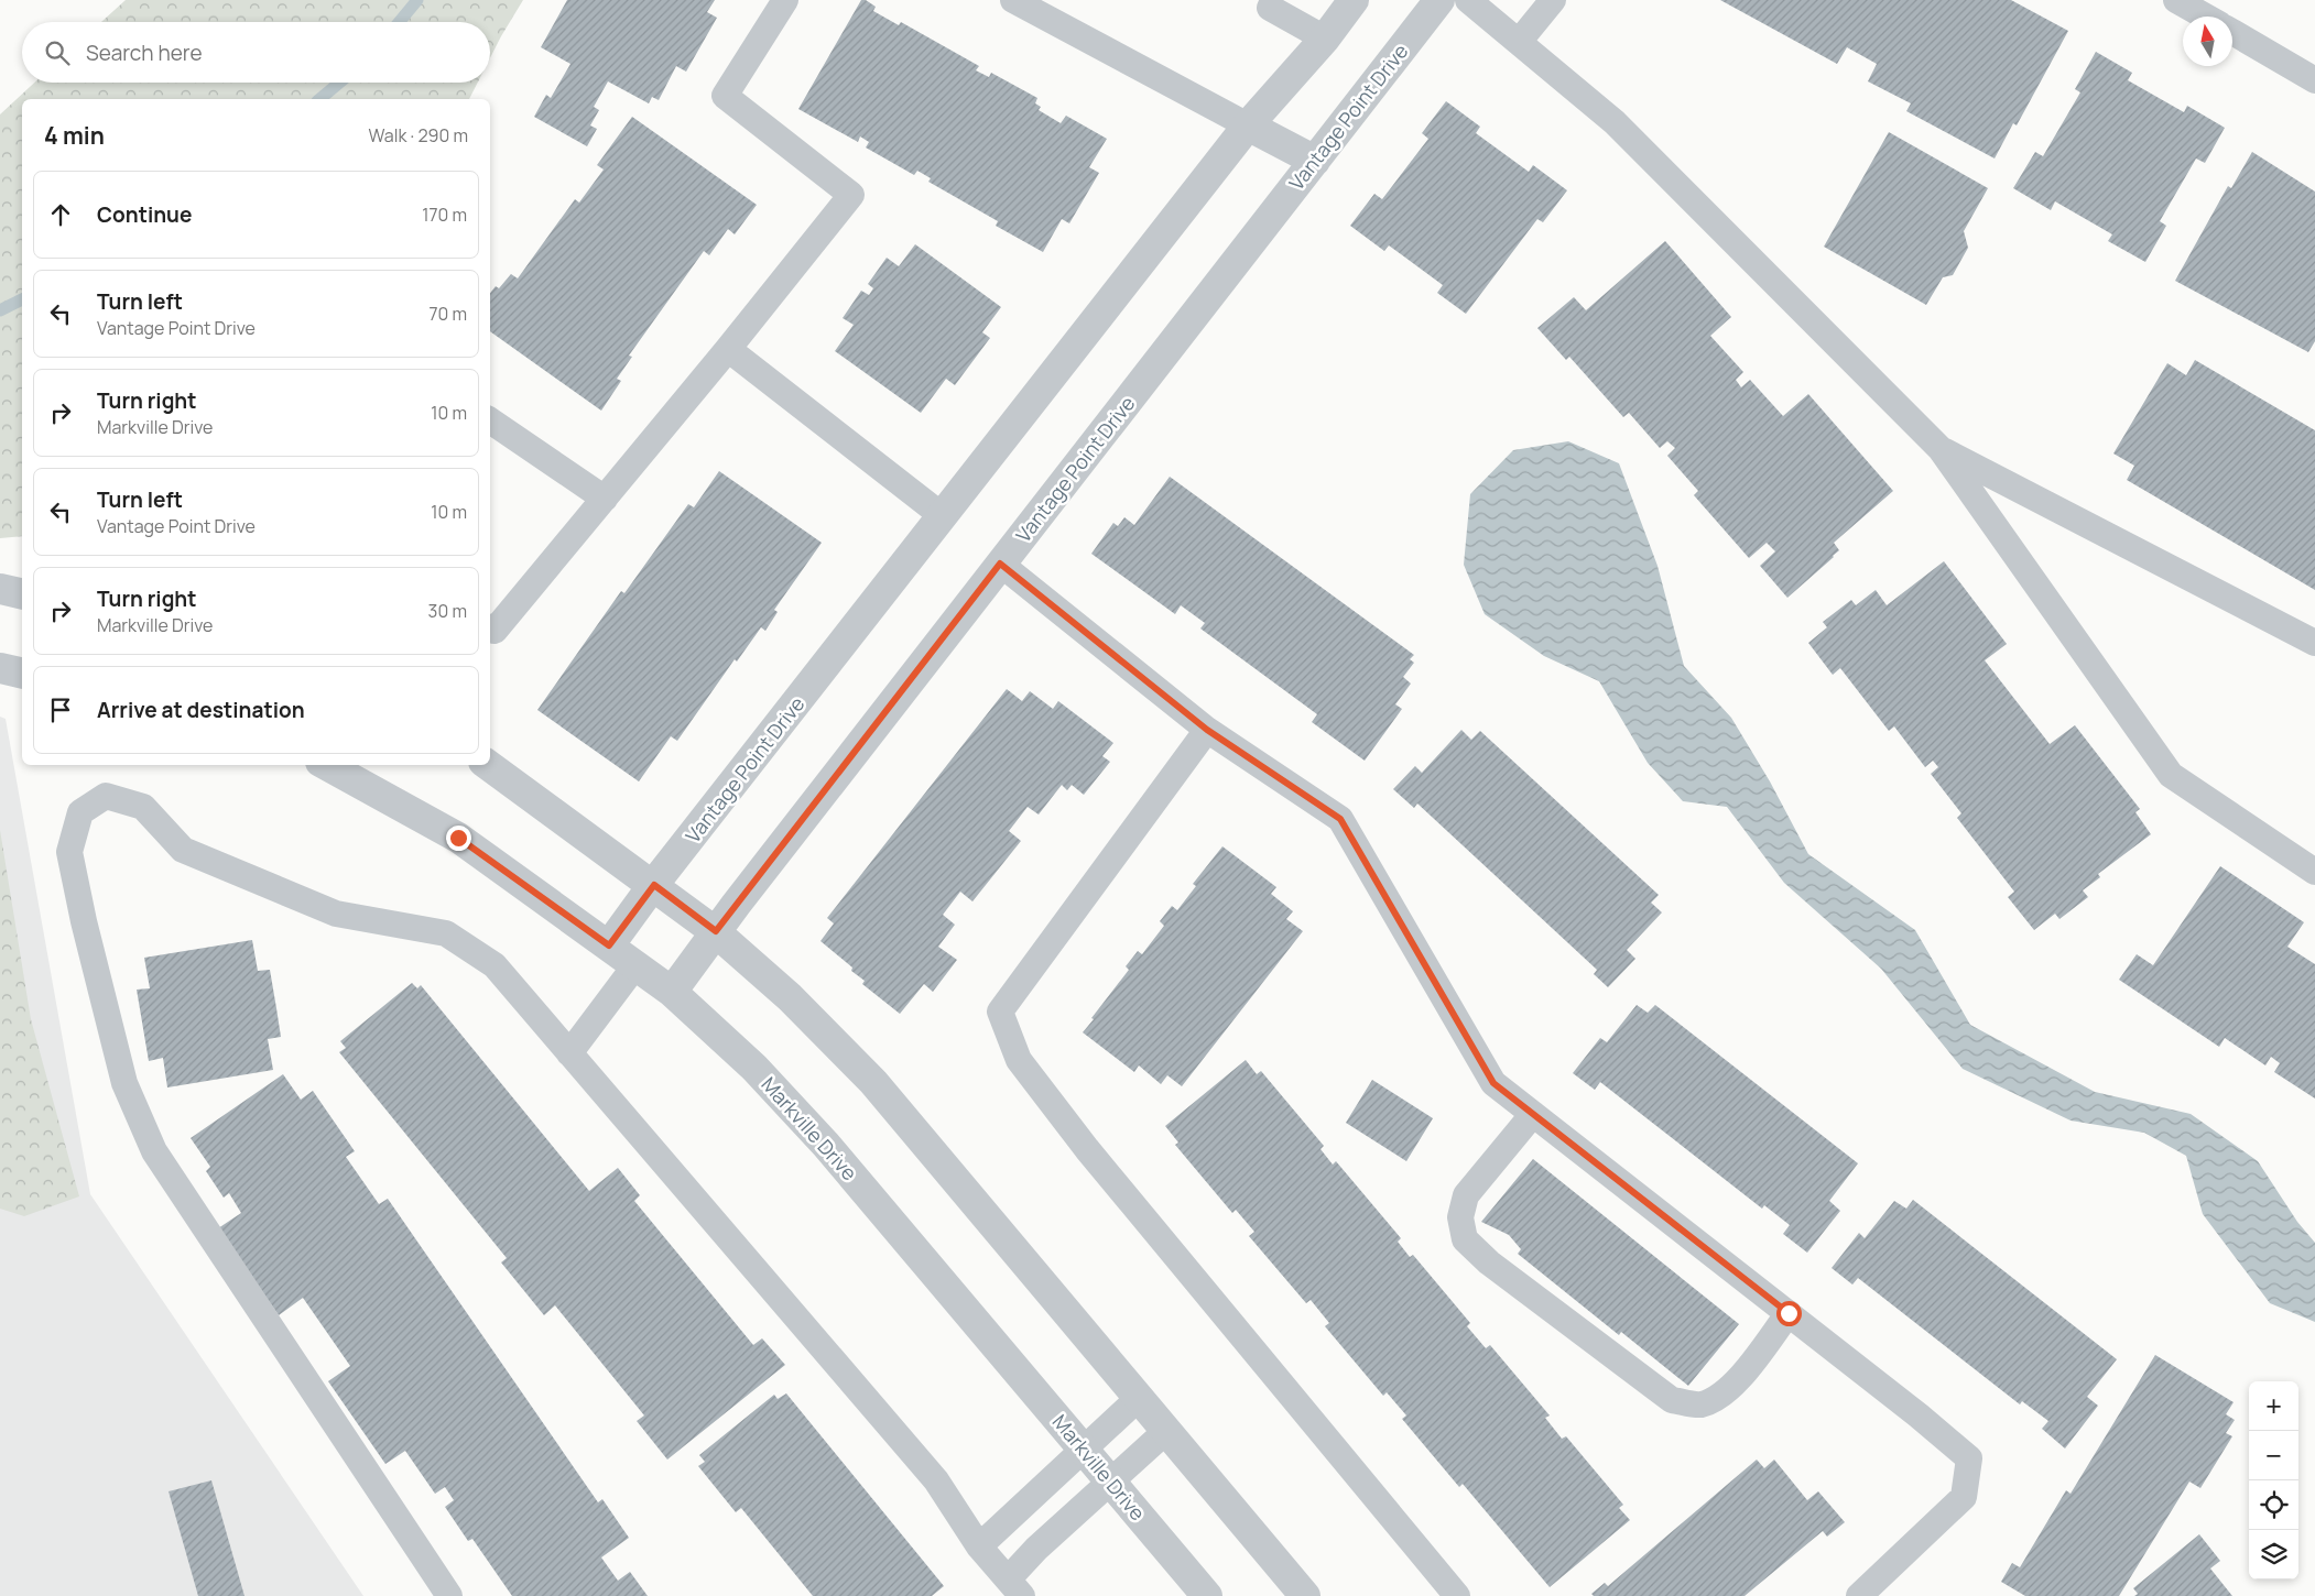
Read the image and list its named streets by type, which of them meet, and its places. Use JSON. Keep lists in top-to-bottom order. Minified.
{"streets":{"street":["Vantage Point Drive","Markville Drive"]},"crossings":[["Vantage Point Drive","Markville Drive"]],"north":"top","page":{"search":"Search here","heading":["4 min","Walk · 290 m"],"list":[["Continue","170 m"],["Turn left","Vantage Point Drive","70 m"],["Turn right","Markville Drive","10 m"],["Turn left","Vantage Point Drive","10 m"],["Turn right","Markville Drive","30 m"],"Arrive at destination"],"map_buttons":["+","−"]}}
